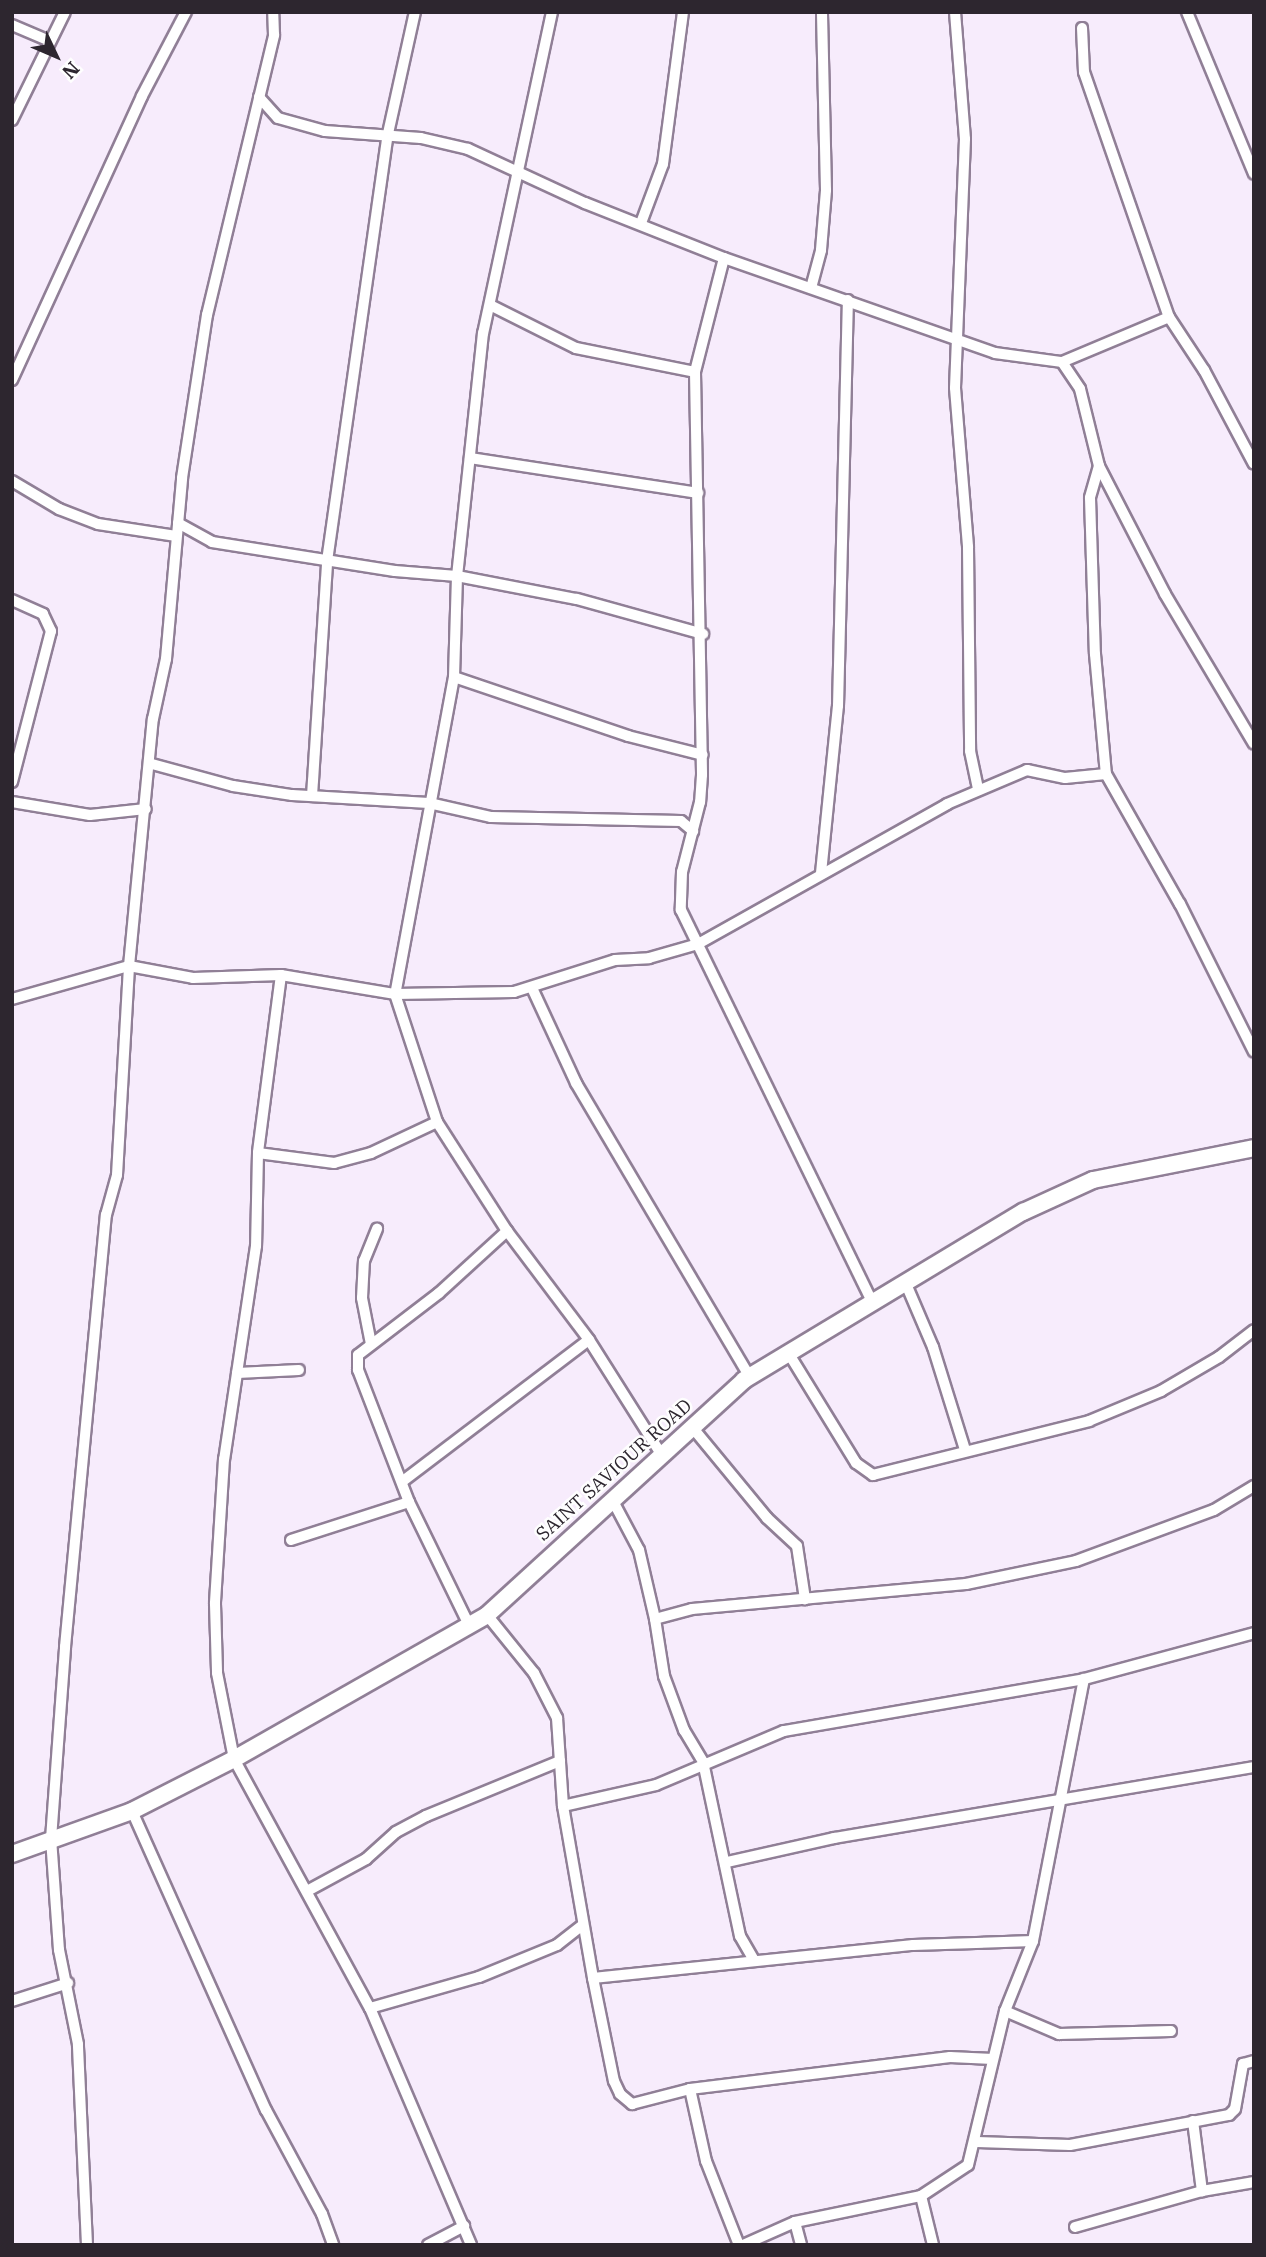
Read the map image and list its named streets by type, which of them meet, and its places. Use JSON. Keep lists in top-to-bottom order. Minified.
{"streets":{"street":["SAINT SAVIOUR ROAD"]},"north":"bottom right"}
